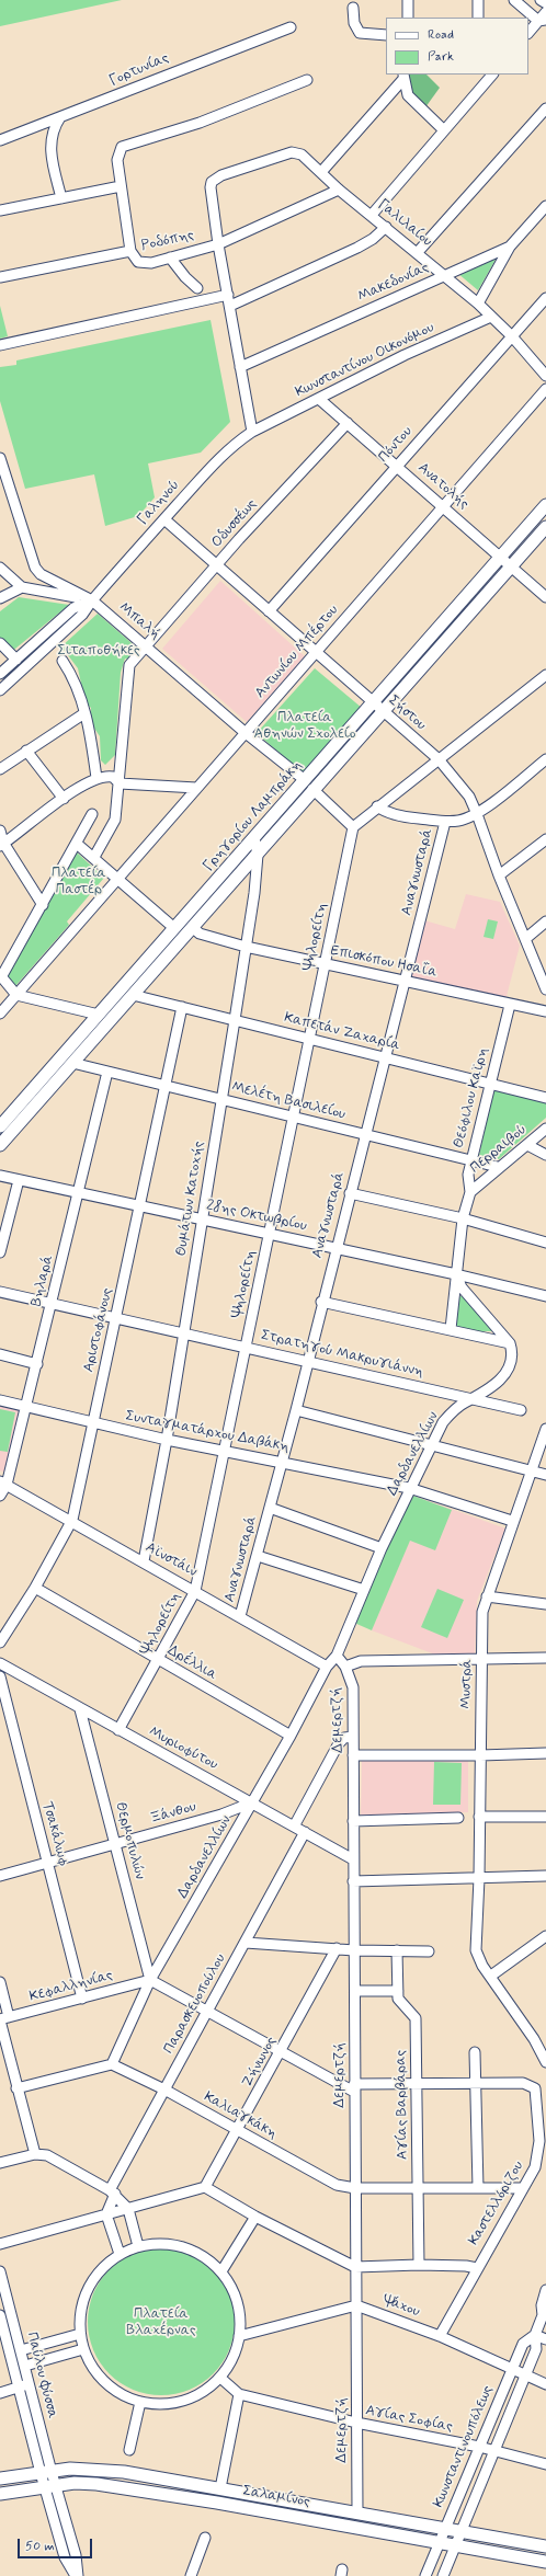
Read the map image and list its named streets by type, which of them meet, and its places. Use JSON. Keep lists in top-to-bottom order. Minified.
{"streets":{"main road":["Γρηγορίου Λαμπράκη","Σαλαμίνος"],"street":["Γορτυνίας","Γαλιλαίου","Ροδόπης","Μακεδονίας","Κωνσταντίνου Οικονόμου","Πόντου","Ανατολής","Γαληνού","Οδυσσέως","Μπαλή","Αντωνίου Μπέρτου","Σήστου","Αναγνωσταρά","Ψηλορείτη","Επισκόπου Ησαΐα","Καπετάν Ζαχαρία","Θεόφιλου Καϊρη","Μελέτη Βασιλείου","Περραιβού","Θυμάτων Κατοχής","28ης Οκτωβρίου","Βηλαρά","Αριστοφάνους","Στρατηγού Μακρυγιάννη","Συνταγματάρχου Δαβάκη","Δαρδανελλίων","Αϊνστάιν","Δρέλλια","Μυστρά","Δεμερτζή","Μυριοφύτου","Ξάνθου","Τσακάλωφ","Θερμοπυλών","Κεφαλληνίας","Παρασκευοπούλου","Ζήνωνος","Αγίας Βαρβάρας","Καλιαγκάκη","Καστελλόριζου","Ψάχου","Παύλου Φύσσα","Αγίας Σοφίας","Κωνσταντινουπόλεως"]},"crossings":[["Γαλιλαίου","Ροδόπης"],["Γαλιλαίου","Μακεδονίας"],["Γαλιλαίου","Κωνσταντίνου Οικονόμου"],["Γαλιλαίου","Πόντου"],["Κωνσταντίνου Οικονόμου","Ανατολής"],["Κωνσταντίνου Οικονόμου","Γαληνού"],["Πόντου","Ανατολής"],["Πόντου","Σήστου"],["Ανατολής","Οδυσσέως"],["Ανατολής","Αντωνίου Μπέρτου"],["Ανατολής","Γρηγορίου Λαμπράκη"],["Γαληνού","Μπαλή"],["Γαληνού","Σήστου"],["Οδυσσέως","Μπαλή"],["Οδυσσέως","Σήστου"],["Μπαλή","Αντωνίου Μπέρτου"],["Μπαλή","Γρηγορίου Λαμπράκη"],["Μπαλή","Ψηλορείτη"],["Αντωνίου Μπέρτου","Σήστου"],["Σήστου","Γρηγορίου Λαμπράκη"],["Γρηγορίου Λαμπράκη","Επισκόπου Ησαΐα"],["Γρηγορίου Λαμπράκη","Καπετάν Ζαχαρία"],["Γρηγορίου Λαμπράκη","Μελέτη Βασιλείου"],["Γρηγορίου Λαμπράκη","Θυμάτων Κατοχής"],["Αναγνωσταρά","Επισκόπου Ησαΐα"],["Αναγνωσταρά","Καπετάν Ζαχαρία"],["Αναγνωσταρά","Μελέτη Βασιλείου"],["Αναγνωσταρά","28ης Οκτωβρίου"],["Αναγνωσταρά","Στρατηγού Μακρυγιάννη"],["Αναγνωσταρά","Συνταγματάρχου Δαβάκη"],["Αναγνωσταρά","Αϊνστάιν"],["Ψηλορείτη","Επισκόπου Ησαΐα"],["Ψηλορείτη","Καπετάν Ζαχαρία"],["Ψηλορείτη","Μελέτη Βασιλείου"],["Ψηλορείτη","28ης Οκτωβρίου"],["Ψηλορείτη","Στρατηγού Μακρυγιάννη"],["Ψηλορείτη","Συνταγματάρχου Δαβάκη"],["Ψηλορείτη","Αϊνστάιν"],["Ψηλορείτη","Δρέλλια"],["Ψηλορείτη","Μυριοφύτου"],["Επισκόπου Ησαΐα","Θεόφιλου Καϊρη"],["Επισκόπου Ησαΐα","Θυμάτων Κατοχής"],["Καπετάν Ζαχαρία","Θεόφιλου Καϊρη"],["Καπετάν Ζαχαρία","Θυμάτων Κατοχής"],["Καπετάν Ζαχαρία","Αριστοφάνους"],["Θεόφιλου Καϊρη","Μελέτη Βασιλείου"],["Θεόφιλου Καϊρη","Περραιβού"],["Θεόφιλου Καϊρη","28ης Οκτωβρίου"],["Μελέτη Βασιλείου","Περραιβού"],["Μελέτη Βασιλείου","Θυμάτων Κατοχής"],["Μελέτη Βασιλείου","Βηλαρά"],["Μελέτη Βασιλείου","Αριστοφάνους"],["Θυμάτων Κατοχής","28ης Οκτωβρίου"],["Θυμάτων Κατοχής","Στρατηγού Μακρυγιάννη"],["Θυμάτων Κατοχής","Συνταγματάρχου Δαβάκη"],["Θυμάτων Κατοχής","Αϊνστάιν"],["28ης Οκτωβρίου","Βηλαρά"],["28ης Οκτωβρίου","Αριστοφάνους"],["Βηλαρά","Στρατηγού Μακρυγιάννη"],["Βηλαρά","Συνταγματάρχου Δαβάκη"],["Βηλαρά","Αϊνστάιν"],["Αριστοφάνους","Στρατηγού Μακρυγιάννη"],["Αριστοφάνους","Συνταγματάρχου Δαβάκη"],["Αριστοφάνους","Αϊνστάιν"],["Αριστοφάνους","Δρέλλια"],["Στρατηγού Μακρυγιάννη","Δαρδανελλίων"],["Συνταγματάρχου Δαβάκη","Δαρδανελλίων"],["Συνταγματάρχου Δαβάκη","Μυστρά"],["Δαρδανελλίων","Αϊνστάιν"],["Δαρδανελλίων","Δρέλλια"],["Δαρδανελλίων","Δεμερτζή"],["Δαρδανελλίων","Μυριοφύτου"],["Δαρδανελλίων","Ξάνθου"],["Δαρδανελλίων","Θερμοπυλών"],["Δαρδανελλίων","Κεφαλληνίας"],["Δαρδανελλίων","Καλιαγκάκη"],["Δεμερτζή","Μυριοφύτου"],["Δεμερτζή","Καλιαγκάκη"],["Δεμερτζή","Ψάχου"],["Δεμερτζή","Αγίας Σοφίας"],["Δεμερτζή","Σαλαμίνος"],["Μυριοφύτου","Ξάνθου"],["Μυριοφύτου","Θερμοπυλών"],["Μυριοφύτου","Παρασκευοπούλου"],["Ξάνθου","Τσακάλωφ"],["Ξάνθου","Θερμοπυλών"],["Τσακάλωφ","Κεφαλληνίας"],["Θερμοπυλών","Κεφαλληνίας"],["Παρασκευοπούλου","Καλιαγκάκη"],["Ζήνωνος","Καλιαγκάκη"],["Αγίας Βαρβάρας","Καλιαγκάκη"],["Καλιαγκάκη","Καστελλόριζου"],["Καστελλόριζου","Ψάχου"],["Ψάχου","Κωνσταντινουπόλεως"],["Παύλου Φύσσα","Σαλαμίνος"],["Αγίας Σοφίας","Κωνσταντινουπόλεως"],["Κωνσταντινουπόλεως","Σαλαμίνος"]],"parks":["Σιταποθήκες","Πλατεία Αθηνών Σχολείο","Πλατεία Παστέρ","Πλατεία Βλαχέρνας"],"legend":["Road","Park"],"scale_bar":"50 m"}
